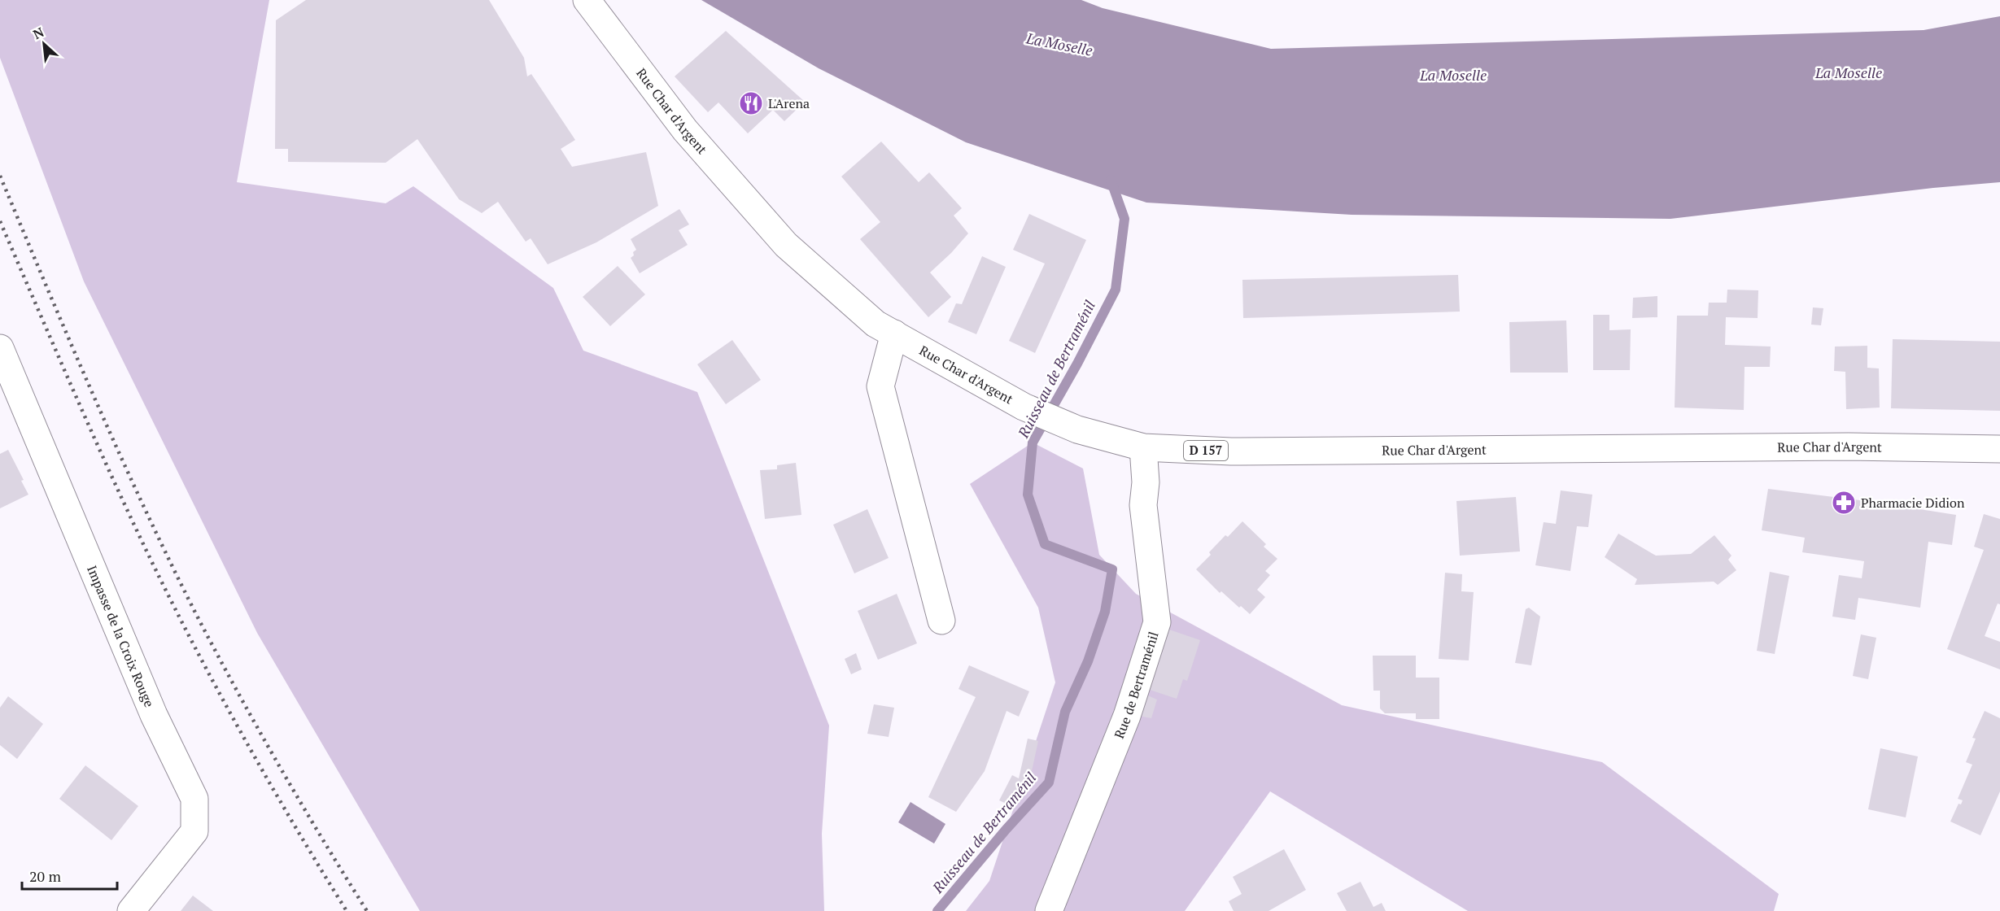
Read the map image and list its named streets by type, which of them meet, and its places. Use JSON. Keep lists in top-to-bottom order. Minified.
{"streets":{"main road":["Rue Char d'Argent","D 157","Impasse de la Croix Rouge","Rue de Bertraménil"]},"crossings":[["Rue Char d'Argent","Rue de Bertraménil"]],"water":["La Moselle","Ruisseau de Bertraménil"],"places":{"restaurant":["L'Arena"],"pharmacy":["Pharmacie Didion"]},"scale_bar":"20 m","north":"top left"}
